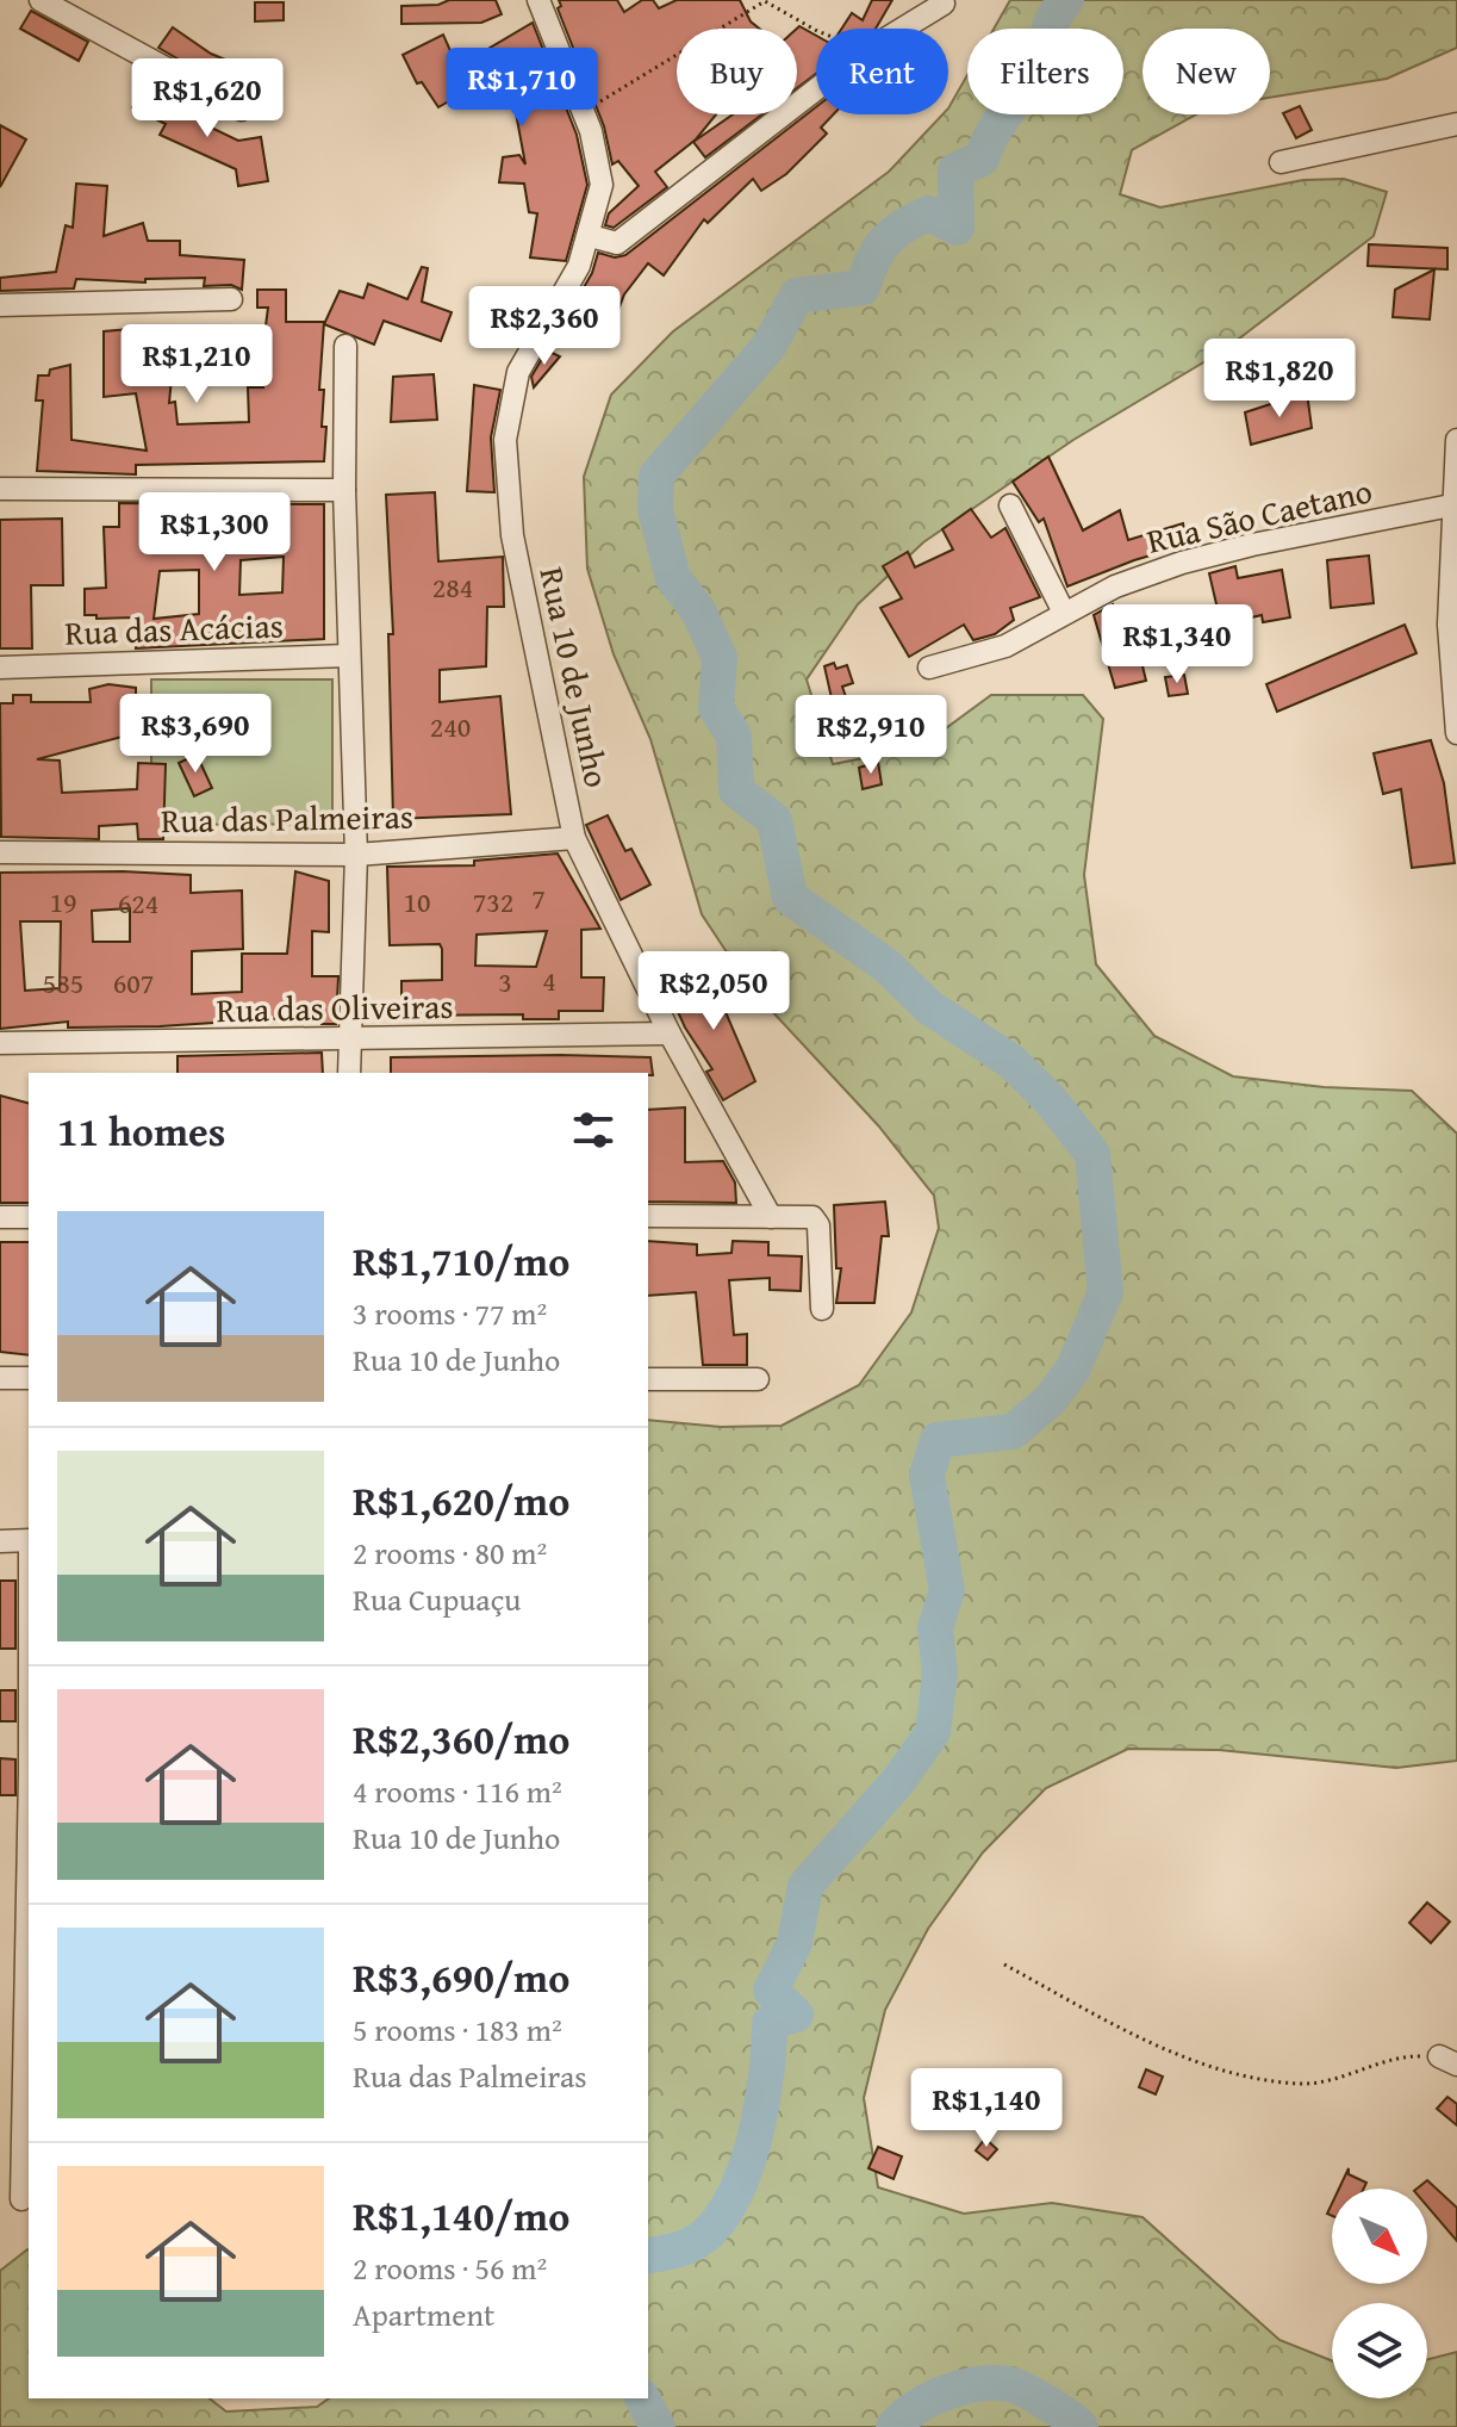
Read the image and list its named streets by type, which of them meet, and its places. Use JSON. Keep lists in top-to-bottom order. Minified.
{"streets":{"street":["Rua São Caetano","Rua das Acácias","Rua 10 de Junho","Rua das Palmeiras","Rua das Oliveiras"]},"crossings":[["Rua 10 de Junho","Rua das Palmeiras"],["Rua 10 de Junho","Rua das Oliveiras"]],"house_numbers":["284","240","7","19","10","732","624","4","3","585","607"],"north":"bottom right","page":{"chip":["Buy","Rent","Filters","New"],"price":["R$1,710","R$1,620","R$2,360","R$1,210","R$1,820","R$1,300","R$1,340","R$3,690","R$2,910","R$2,050","R$1,140"],"heading":"11 homes","list":[{"name":"R$1,710/mo","note":"3 rooms · 77 m² · Rua 10 de Junho"},{"name":"R$1,620/mo","note":"2 rooms · 80 m² · Rua Cupuaçu"},{"name":"R$2,360/mo","note":"4 rooms · 116 m² · Rua 10 de Junho"},{"name":"R$3,690/mo","note":"5 rooms · 183 m² · Rua das Palmeiras"},{"name":"R$1,140/mo","note":"2 rooms · 56 m² · Apartment"}]}}
